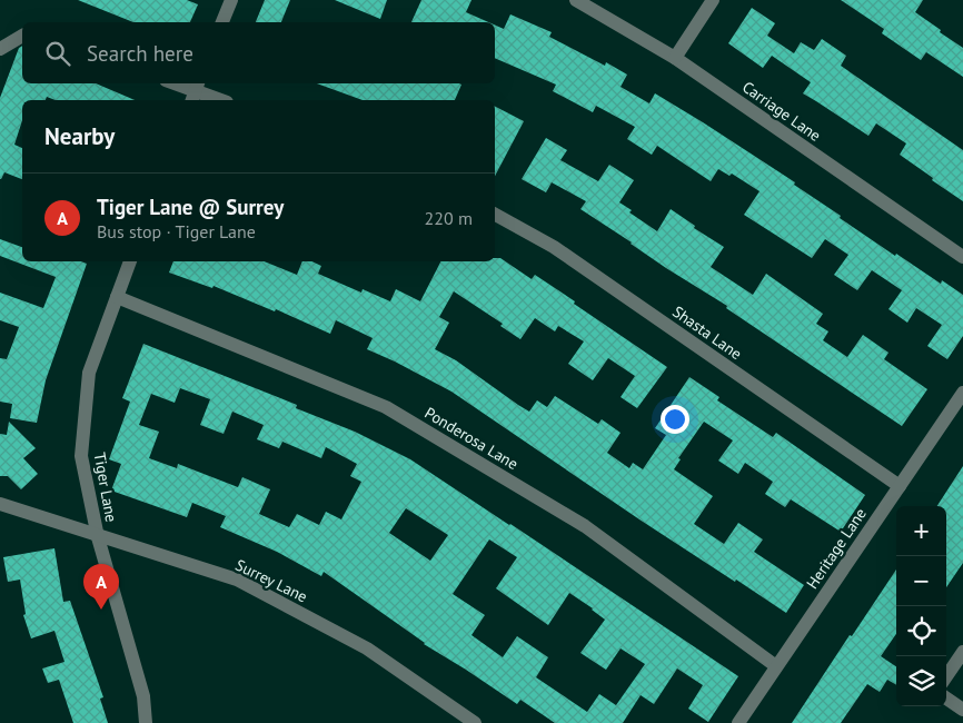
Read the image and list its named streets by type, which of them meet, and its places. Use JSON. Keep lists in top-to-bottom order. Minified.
{"streets":{"street":["Carriage Lane","Shasta Lane","Ponderosa Lane","Tiger Lane","Heritage Lane","Surrey Lane"]},"crossings":[["Shasta Lane","Heritage Lane"],["Ponderosa Lane","Tiger Lane"],["Ponderosa Lane","Heritage Lane"],["Tiger Lane","Surrey Lane"]],"page":{"search":"Search here","heading":"Nearby","list":[{"mark":"A","name":"Tiger Lane @ Surrey","note":"Bus stop · Tiger Lane","value":"220 m"}],"map_buttons":["+","−"],"pins":"A"}}
